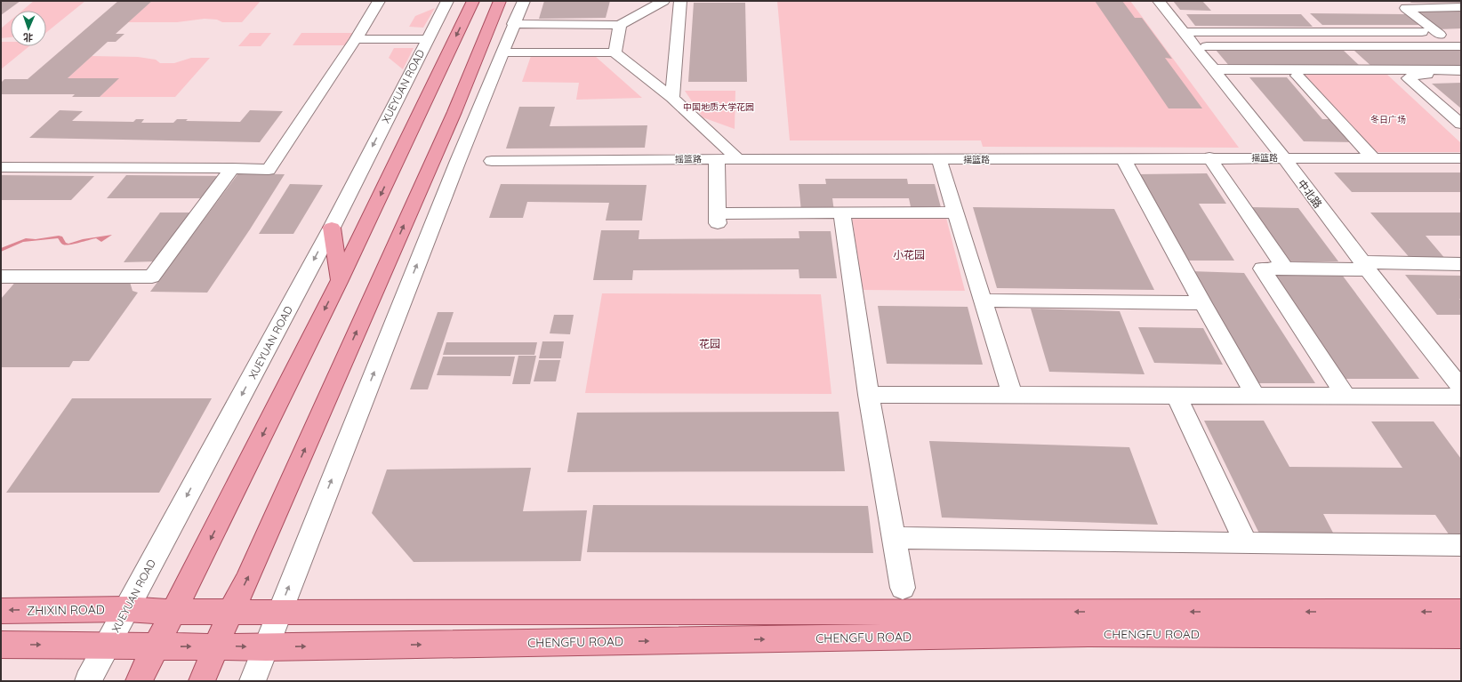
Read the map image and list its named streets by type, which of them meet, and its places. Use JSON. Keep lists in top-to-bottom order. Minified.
{"streets":{"main road":["ZHIXIN ROAD","CHENGFU ROAD"],"street":["XUEYUAN ROAD","摇篮路","中北路"]},"crossings":[["XUEYUAN ROAD","ZHIXIN ROAD"],["摇篮路","中北路"],["ZHIXIN ROAD","CHENGFU ROAD"]],"parks":["中国地质大学花园","冬日广场","小花园","花园"],"north":"bottom"}
